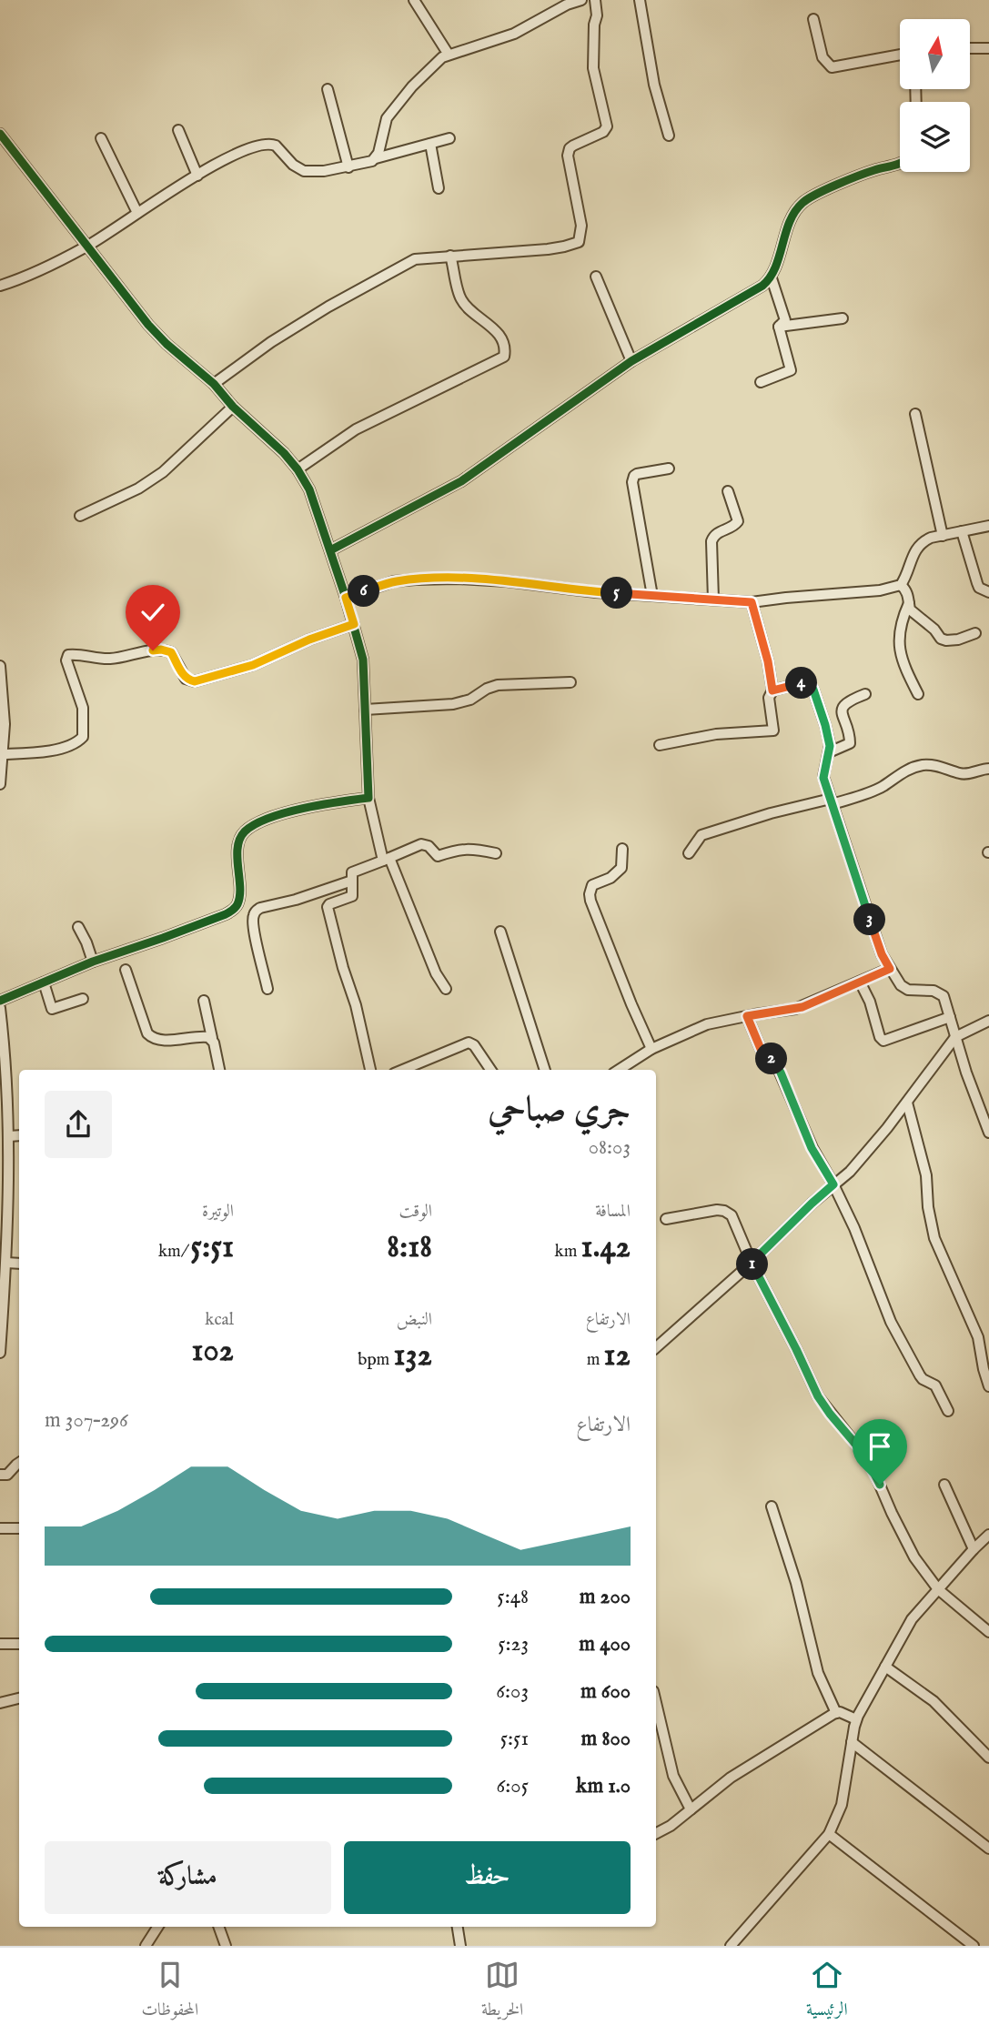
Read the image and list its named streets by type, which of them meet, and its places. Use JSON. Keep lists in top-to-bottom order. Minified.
{"north":"top","page":{"pins":["6","5","4","3","2","1"],"heading":["جري صباحي","08:03"],"stats":[["المسافة","1.42 km"],["الوقت","8:18"],["الوتيرة","5:51 /km"],["الارتفاع","12 m"],["النبض","132 bpm"],["kcal","102"]],"chart":["الارتفاع","296–307 m"],"list":[{"name":"200 m","note":"5:48"},{"name":"400 m","note":"5:23"},{"name":"600 m","note":"6:03"},{"name":"800 m","note":"5:51"},{"name":"1.0 km","note":"6:05"}],"buttons":["حفظ","مشاركة"],"tabs":["الرئيسية","الخريطة","المحفوظات"]}}
